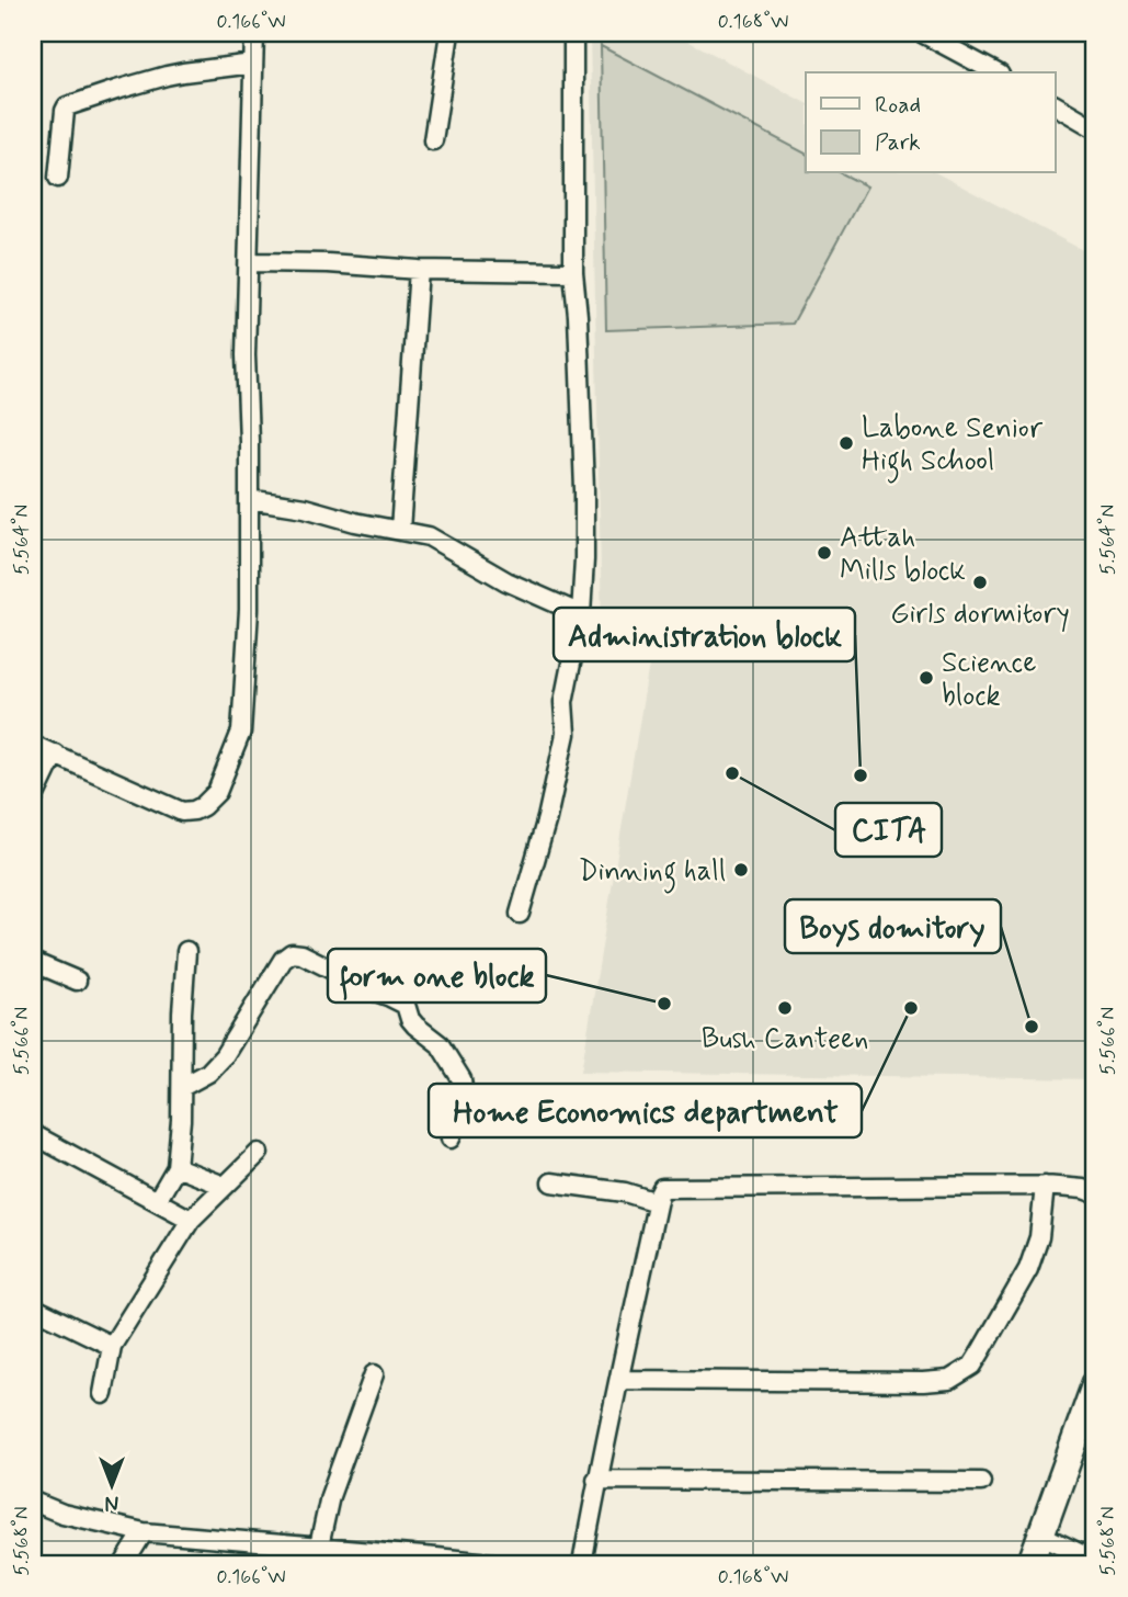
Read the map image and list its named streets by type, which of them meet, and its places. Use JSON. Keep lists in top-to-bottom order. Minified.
{"places":["Labone Senior High School","Attah Mills block","Girls dormitory","Science block","CITA","Administration block","Dinning hall","form one block","Bush Canteen","Home Economics department","Boys domitory"],"legend":["Road","Park"],"north":"bottom","coordinates":["0.166°W","0.168°W","5.564°N","5.566°N","5.568°N"]}
